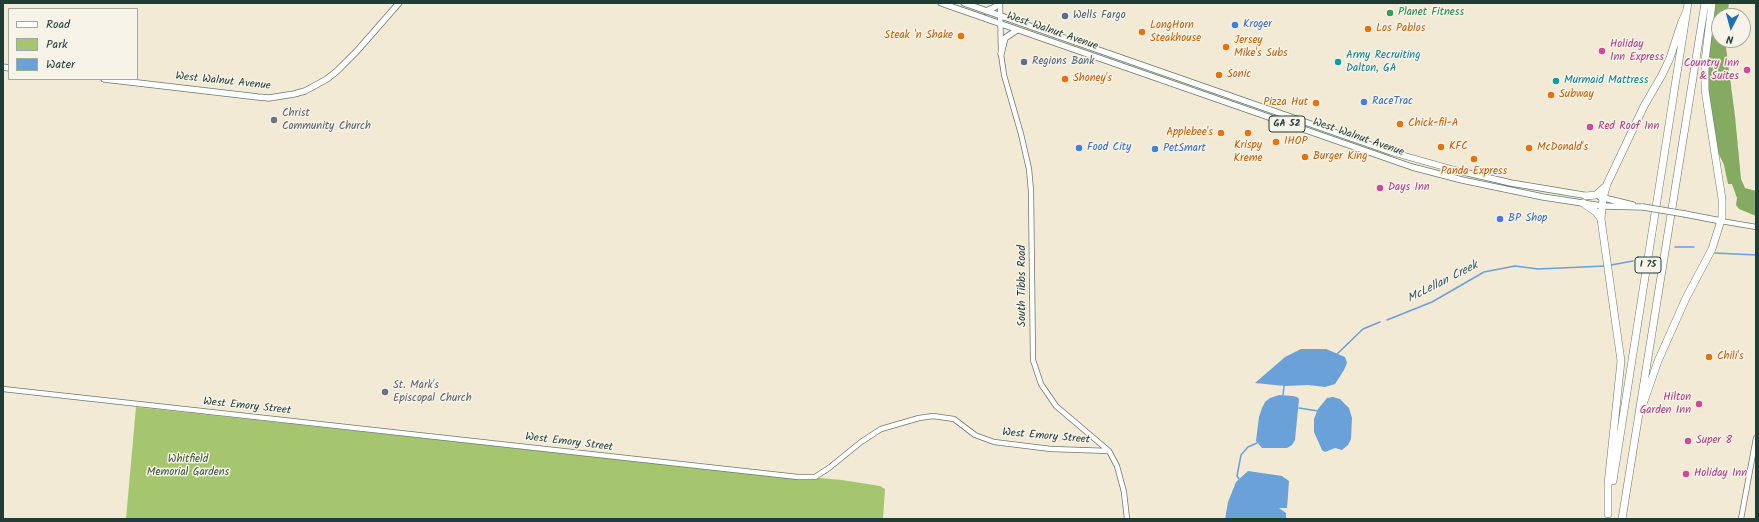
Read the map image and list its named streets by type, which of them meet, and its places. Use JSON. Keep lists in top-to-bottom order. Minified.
{"streets":{"highway":["I 75"],"main road":["West Walnut Avenue","GA 52"],"street":["South Tibbs Road","West Emory Street"]},"crossings":[["West Walnut Avenue","South Tibbs Road"],["South Tibbs Road","West Emory Street"]],"water":["McLellan Creek"],"parks":["Whitfield Memorial Gardens"],"places":["Planet Fitness","Wells Fargo","Kroger","Los Pablos","LongHorn Steakhouse","Steak 'n Shake","Jersey Mike's Subs","Holiday Inn Express","Regions Bank","Army Recruiting Dalton, GA","Country Inn & Suites","Sonic","Shoney's","Murmaid Mattress","Subway","RaceTrac","Pizza Hut","Christ Community Church","Chick-fil-A","Red Roof Inn","Applebee's","Krispy Kreme","IHOP","KFC","Food City","McDonald's","PetSmart","Burger King","Panda Express","Days Inn","BP Shop","Chili's","St. Mark's Episcopal Church","Hilton Garden Inn","Super 8","Holiday Inn"],"legend":["Road","Park","Water"],"north":"bottom"}
